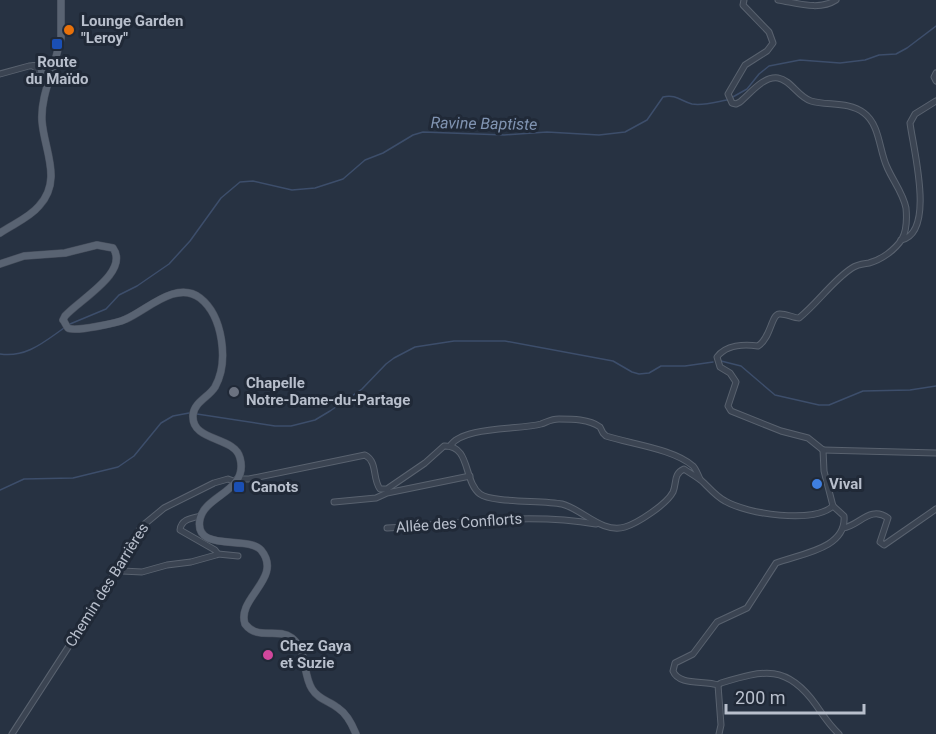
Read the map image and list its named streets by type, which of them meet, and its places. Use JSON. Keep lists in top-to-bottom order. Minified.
{"streets":{"street":["Allée des Conflorts","Chemin des Barrières"]},"water":["Ravine Baptiste"],"places":{"other":["Lounge Garden \"Leroy\"","Chapelle Notre-Dame-du-Partage","Vival","Chez Gaya et Suzie"],"transit":["Route du Maïdo","Canots"]},"scale_bar":"200 m"}
